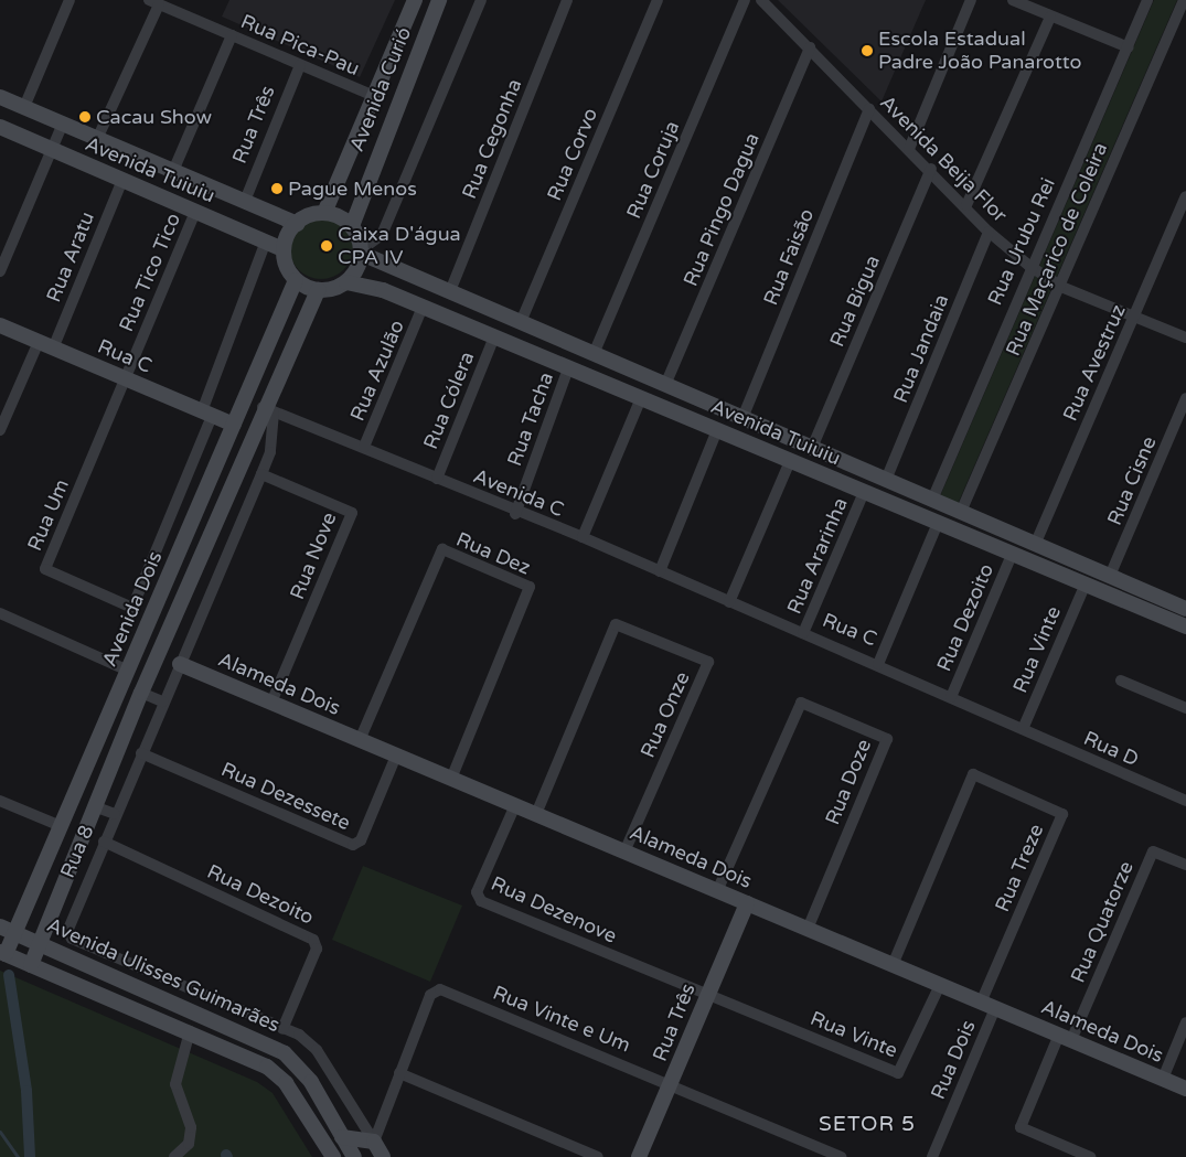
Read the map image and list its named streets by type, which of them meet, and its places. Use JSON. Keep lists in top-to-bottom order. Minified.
{"streets":{"main road":["Avenida Curió","Rua Três","Avenida Tuiuiu","Rua C","Avenida Dois","Alameda Dois","Rua 8","Avenida Ulisses Guimarães"],"street":["Rua Pica-Pau","Rua Cegonha","Rua Corvo","Avenida Beija Flor","Rua Coruja","Rua Pingo Dagua","Rua Urubu Rei","Rua Maçarico de Coleira","Rua Aratu","Rua Faisão","Rua Tico Tico","Rua Bigua","Rua Jandaia","Rua Avestruz","Rua Azulão","Rua Cólera","Rua Tacha","Rua Cisne","Avenida C","Rua Um","Rua Dez","Rua Nove","Rua Ararinha","Rua Dezoito","Rua Vinte","Rua Onze","Rua D","Rua Doze","Rua Dezessete","Rua Treze","Rua Dezenove","Rua Quatorze","Rua Vinte e Um","Rua Dois"]},"crossings":[["Rua Pica-Pau","Avenida Curió"],["Rua Pica-Pau","Rua Três"],["Avenida Curió","Avenida Tuiuiu"],["Avenida Curió","Avenida Dois"],["Rua Três","Avenida Tuiuiu"],["Rua Três","Rua Vinte"],["Rua Três","Alameda Dois"],["Rua Três","Rua Dezenove"],["Rua Três","Rua Vinte e Um"],["Rua Cegonha","Avenida Tuiuiu"],["Rua Corvo","Avenida Tuiuiu"],["Avenida Beija Flor","Rua Pingo Dagua"],["Avenida Beija Flor","Rua Urubu Rei"],["Avenida Beija Flor","Rua Maçarico de Coleira"],["Avenida Beija Flor","Rua Faisão"],["Avenida Beija Flor","Rua Bigua"],["Avenida Beija Flor","Rua Jandaia"],["Avenida Beija Flor","Rua Avestruz"],["Avenida Tuiuiu","Rua Coruja"],["Avenida Tuiuiu","Rua Pingo Dagua"],["Avenida Tuiuiu","Rua Urubu Rei"],["Avenida Tuiuiu","Rua Maçarico de Coleira"],["Avenida Tuiuiu","Rua Aratu"],["Avenida Tuiuiu","Rua Faisão"],["Avenida Tuiuiu","Rua Tico Tico"],["Avenida Tuiuiu","Rua Bigua"],["Avenida Tuiuiu","Rua Jandaia"],["Avenida Tuiuiu","Rua Avestruz"],["Avenida Tuiuiu","Rua Azulão"],["Avenida Tuiuiu","Rua Cólera"],["Avenida Tuiuiu","Rua Tacha"],["Avenida Tuiuiu","Rua Cisne"],["Avenida Tuiuiu","Rua Ararinha"],["Avenida Tuiuiu","Avenida Dois"],["Avenida Tuiuiu","Rua Dezoito"],["Avenida Tuiuiu","Rua Vinte"],["Rua Aratu","Rua C"],["Rua Tico Tico","Rua C"],["Rua Tico Tico","Rua Um"],["Rua C","Avenida C"],["Rua C","Rua Um"],["Rua C","Rua Ararinha"],["Rua C","Avenida Dois"],["Rua C","Rua Dezoito"],["Rua C","Rua Vinte"],["Rua C","Rua D"],["Rua Azulão","Avenida C"],["Rua Cólera","Avenida C"],["Rua Tacha","Avenida C"],["Rua Dez","Alameda Dois"],["Rua Nove","Alameda Dois"],["Rua Nove","Rua 8"],["Avenida Dois","Avenida Ulisses Guimarães"],["Rua Dezoito","Rua 8"],["Rua Vinte","Alameda Dois"],["Rua Vinte","Rua D"],["Rua Vinte","Rua Dezenove"],["Alameda Dois","Rua Onze"],["Alameda Dois","Rua Doze"],["Alameda Dois","Rua Dezessete"],["Alameda Dois","Rua 8"],["Alameda Dois","Rua Treze"],["Alameda Dois","Rua Dezenove"],["Alameda Dois","Rua Quatorze"],["Alameda Dois","Rua Dois"],["Rua Dezessete","Rua 8"]],"districts":["SETOR 5"],"places":["Escola Estadual Padre João Panarotto","Cacau Show","Pague Menos","Caixa D'água CPA IV"]}
